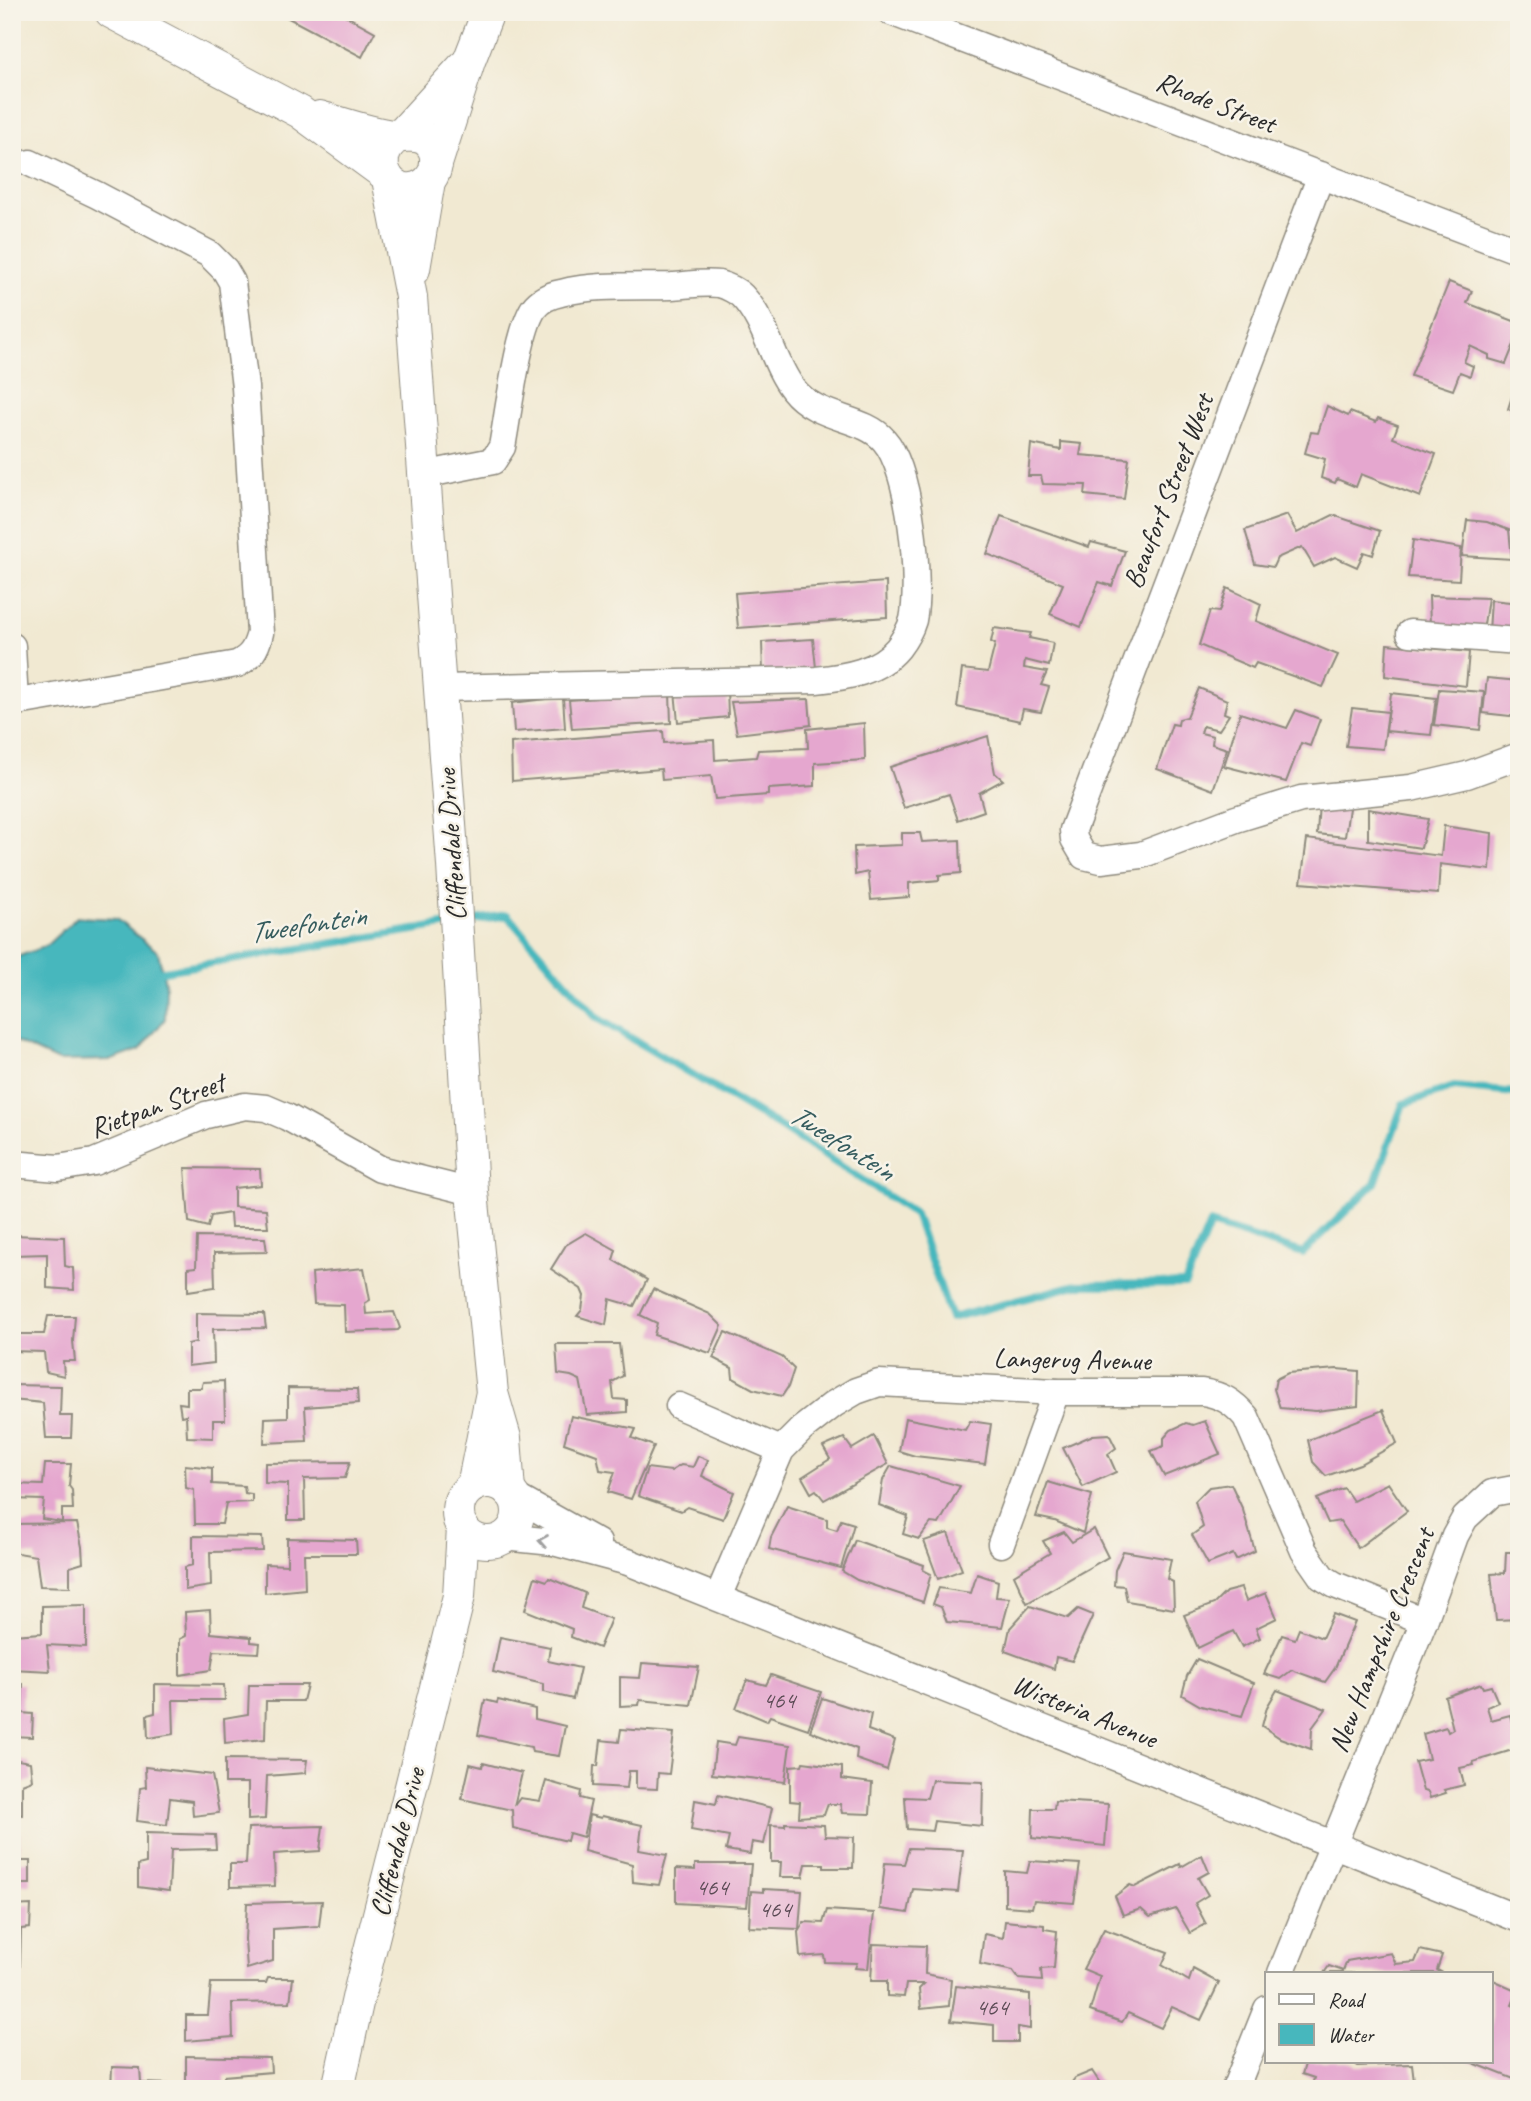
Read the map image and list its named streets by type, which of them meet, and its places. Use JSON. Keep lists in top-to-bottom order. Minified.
{"streets":{"street":["Rhode Street","Beaufort Street West","Cliffendale Drive","Rietpan Street","Langerug Avenue","New Hampshire Crescent","Wisteria Avenue"]},"crossings":[["Rhode Street","Beaufort Street West"],["Cliffendale Drive","Rietpan Street"],["Cliffendale Drive","Wisteria Avenue"],["Langerug Avenue","New Hampshire Crescent"],["Langerug Avenue","Wisteria Avenue"],["New Hampshire Crescent","Wisteria Avenue"]],"water":["Tweefontein"],"house_numbers":["464","464","464","464"],"legend":["Road","Water"]}
